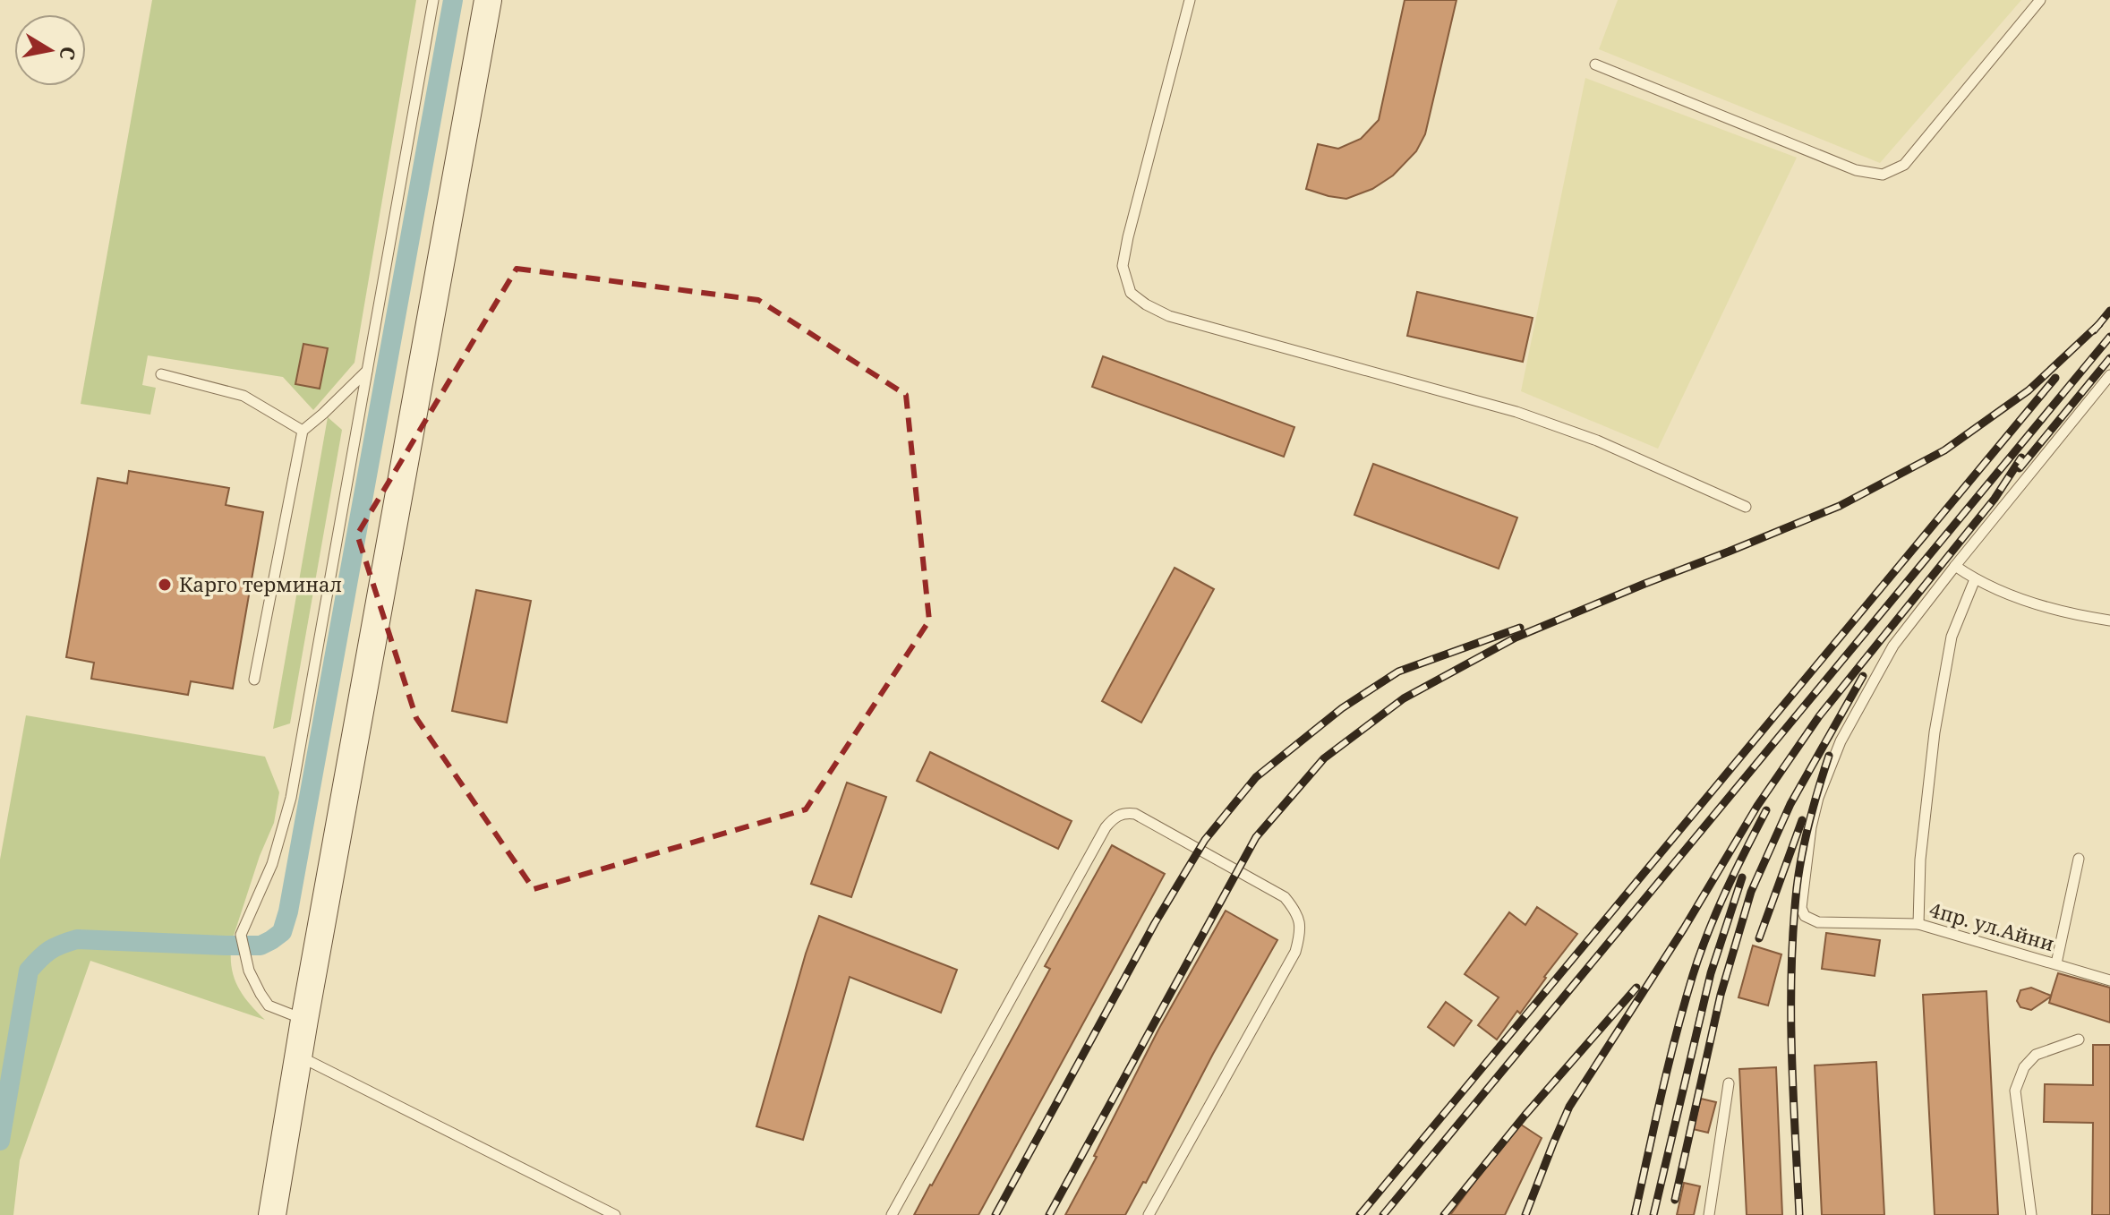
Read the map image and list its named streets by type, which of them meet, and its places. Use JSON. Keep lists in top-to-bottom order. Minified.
{"streets":{"lane":["4пр. ул.Айни"]},"places":["Карго терминал"],"north":"right"}
